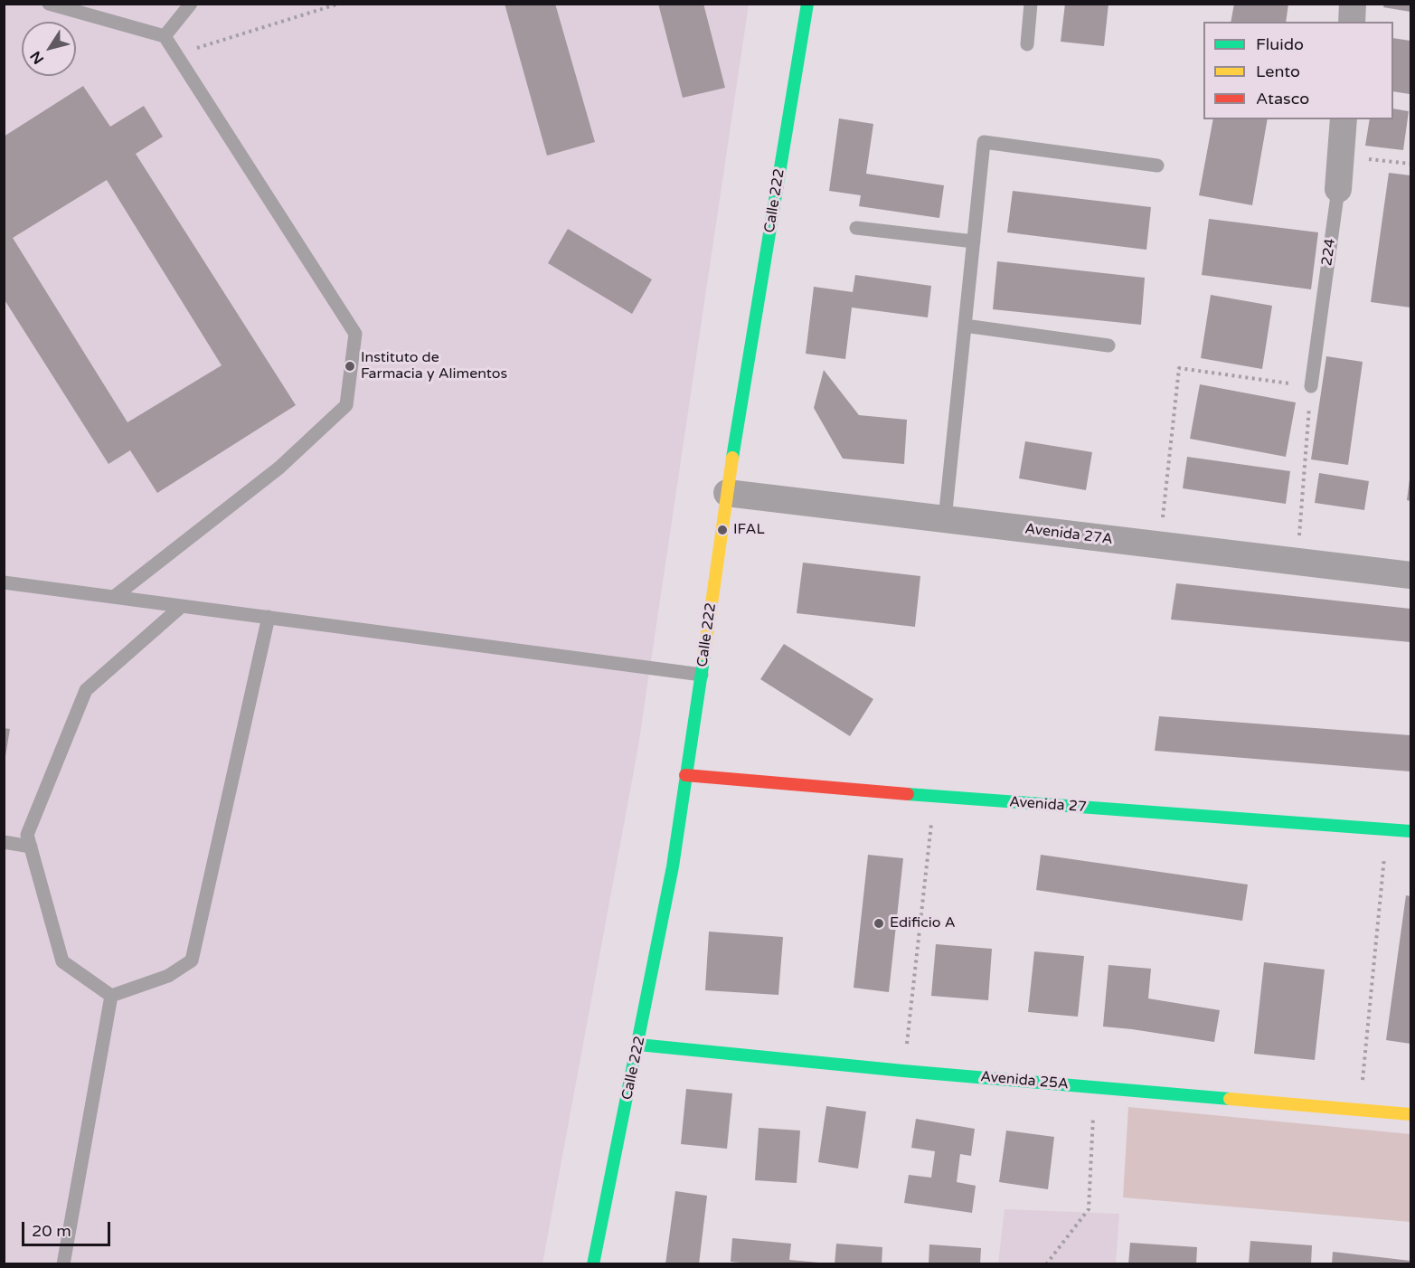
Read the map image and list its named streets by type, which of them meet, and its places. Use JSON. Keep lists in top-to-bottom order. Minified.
{"streets":{"street":["Calle 222","224","Avenida 27A","Avenida 27","Avenida 25A"]},"crossings":[["Calle 222","Avenida 27A"],["Calle 222","Avenida 27"],["Calle 222","Avenida 25A"]],"places":["Instituto de Farmacia y Alimentos","IFAL","Edificio A"],"legend":["Fluido","Lento","Atasco"],"scale_bar":"20 m","north":"bottom left"}
